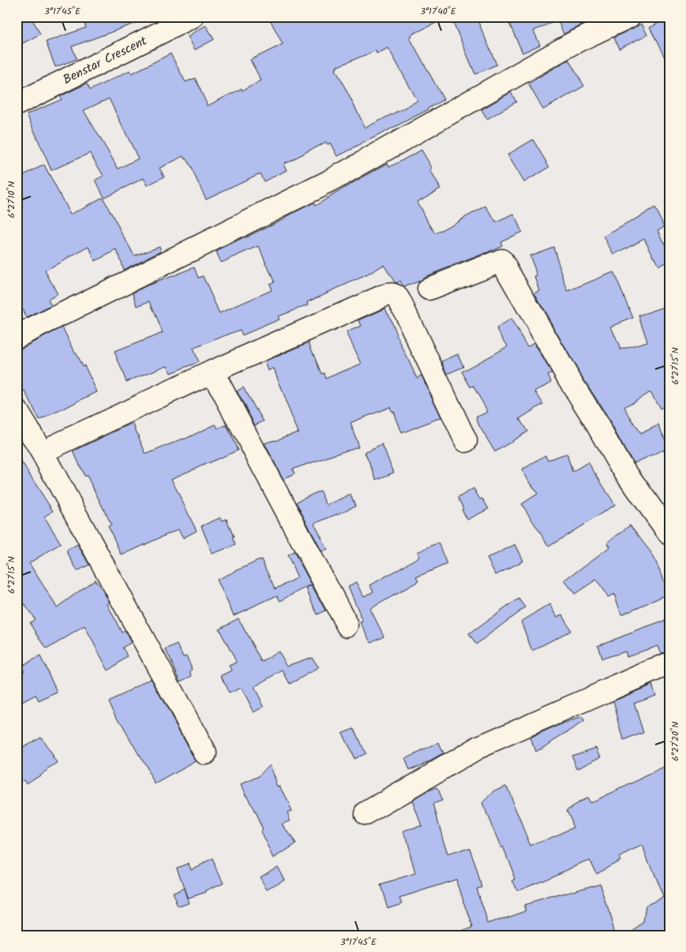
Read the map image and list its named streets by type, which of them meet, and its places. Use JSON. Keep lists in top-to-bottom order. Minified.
{"streets":{"street":["Benstar Crescent"]},"coordinates":["3°17'45\"E","3°17'40\"E","6°27'10\"N","6°27'15\"N","6°27'20\"N"]}
